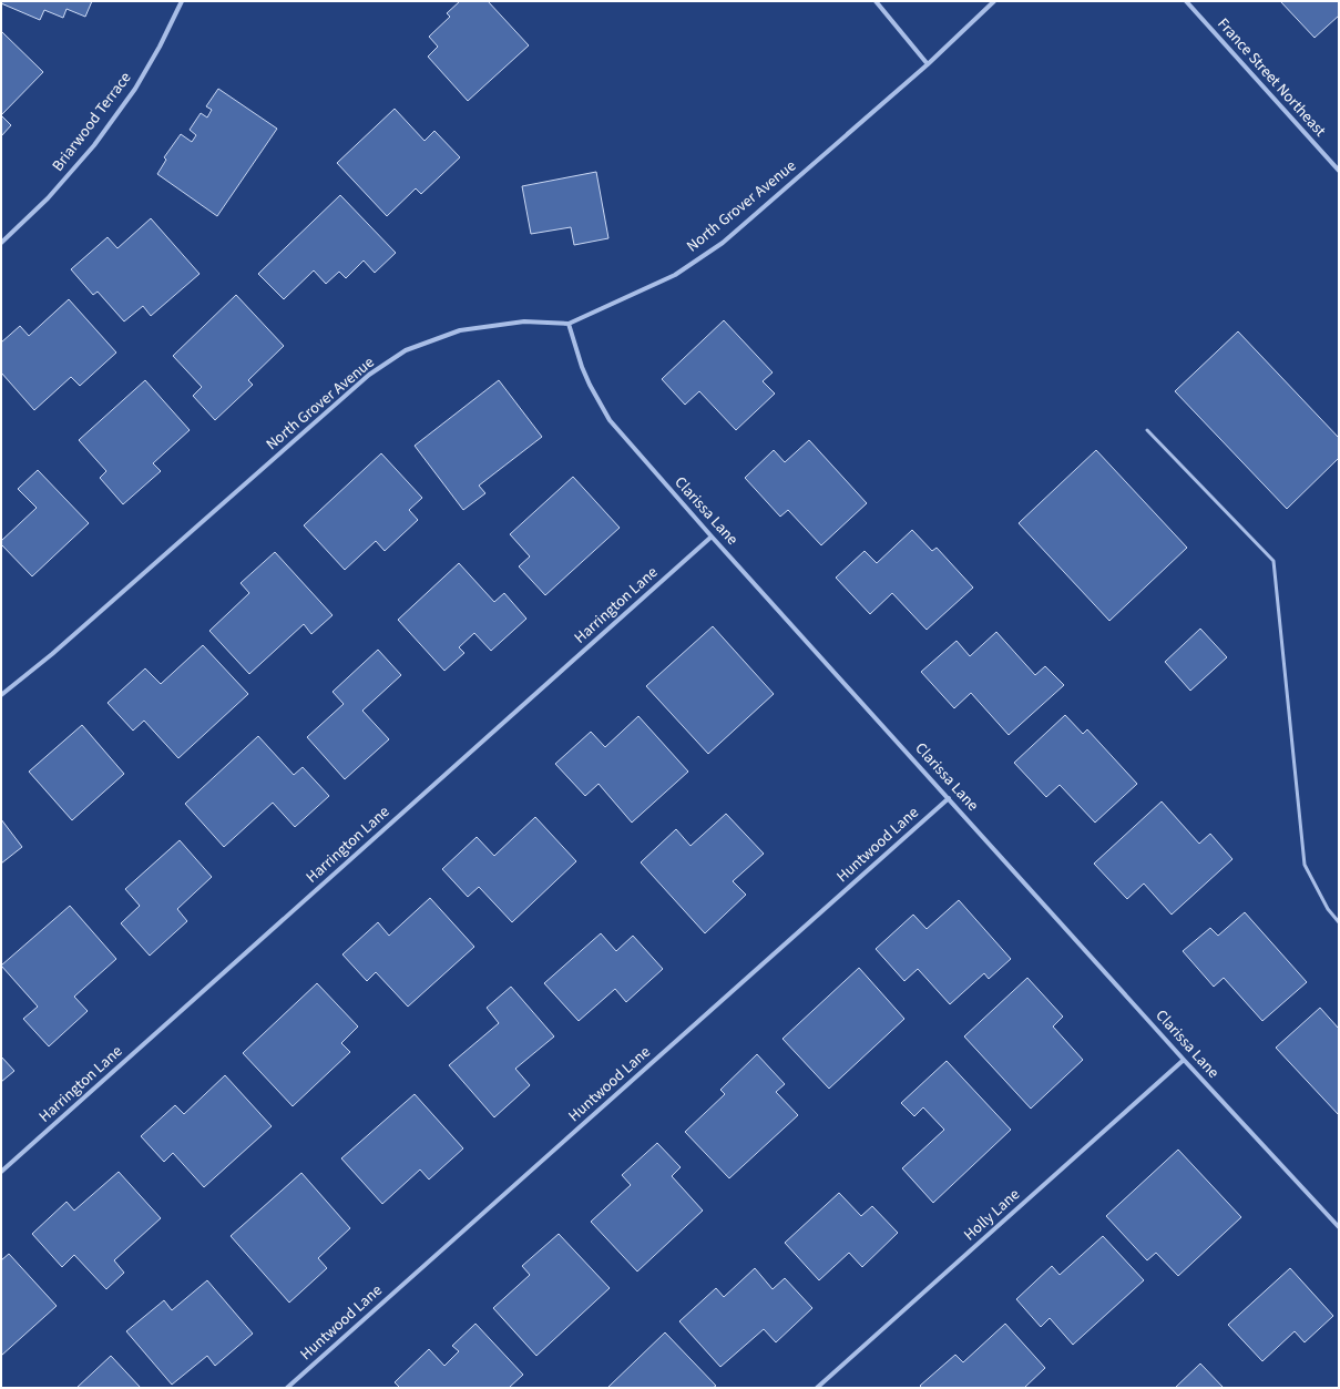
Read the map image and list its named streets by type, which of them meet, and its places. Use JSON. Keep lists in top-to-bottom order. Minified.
{"streets":{"street":["France Street Northeast","Briarwood Terrace","North Grover Avenue","Clarissa Lane","Harrington Lane","Huntwood Lane","Holly Lane"]},"crossings":[["North Grover Avenue","Clarissa Lane"],["Clarissa Lane","Harrington Lane"],["Clarissa Lane","Huntwood Lane"],["Clarissa Lane","Holly Lane"]]}
